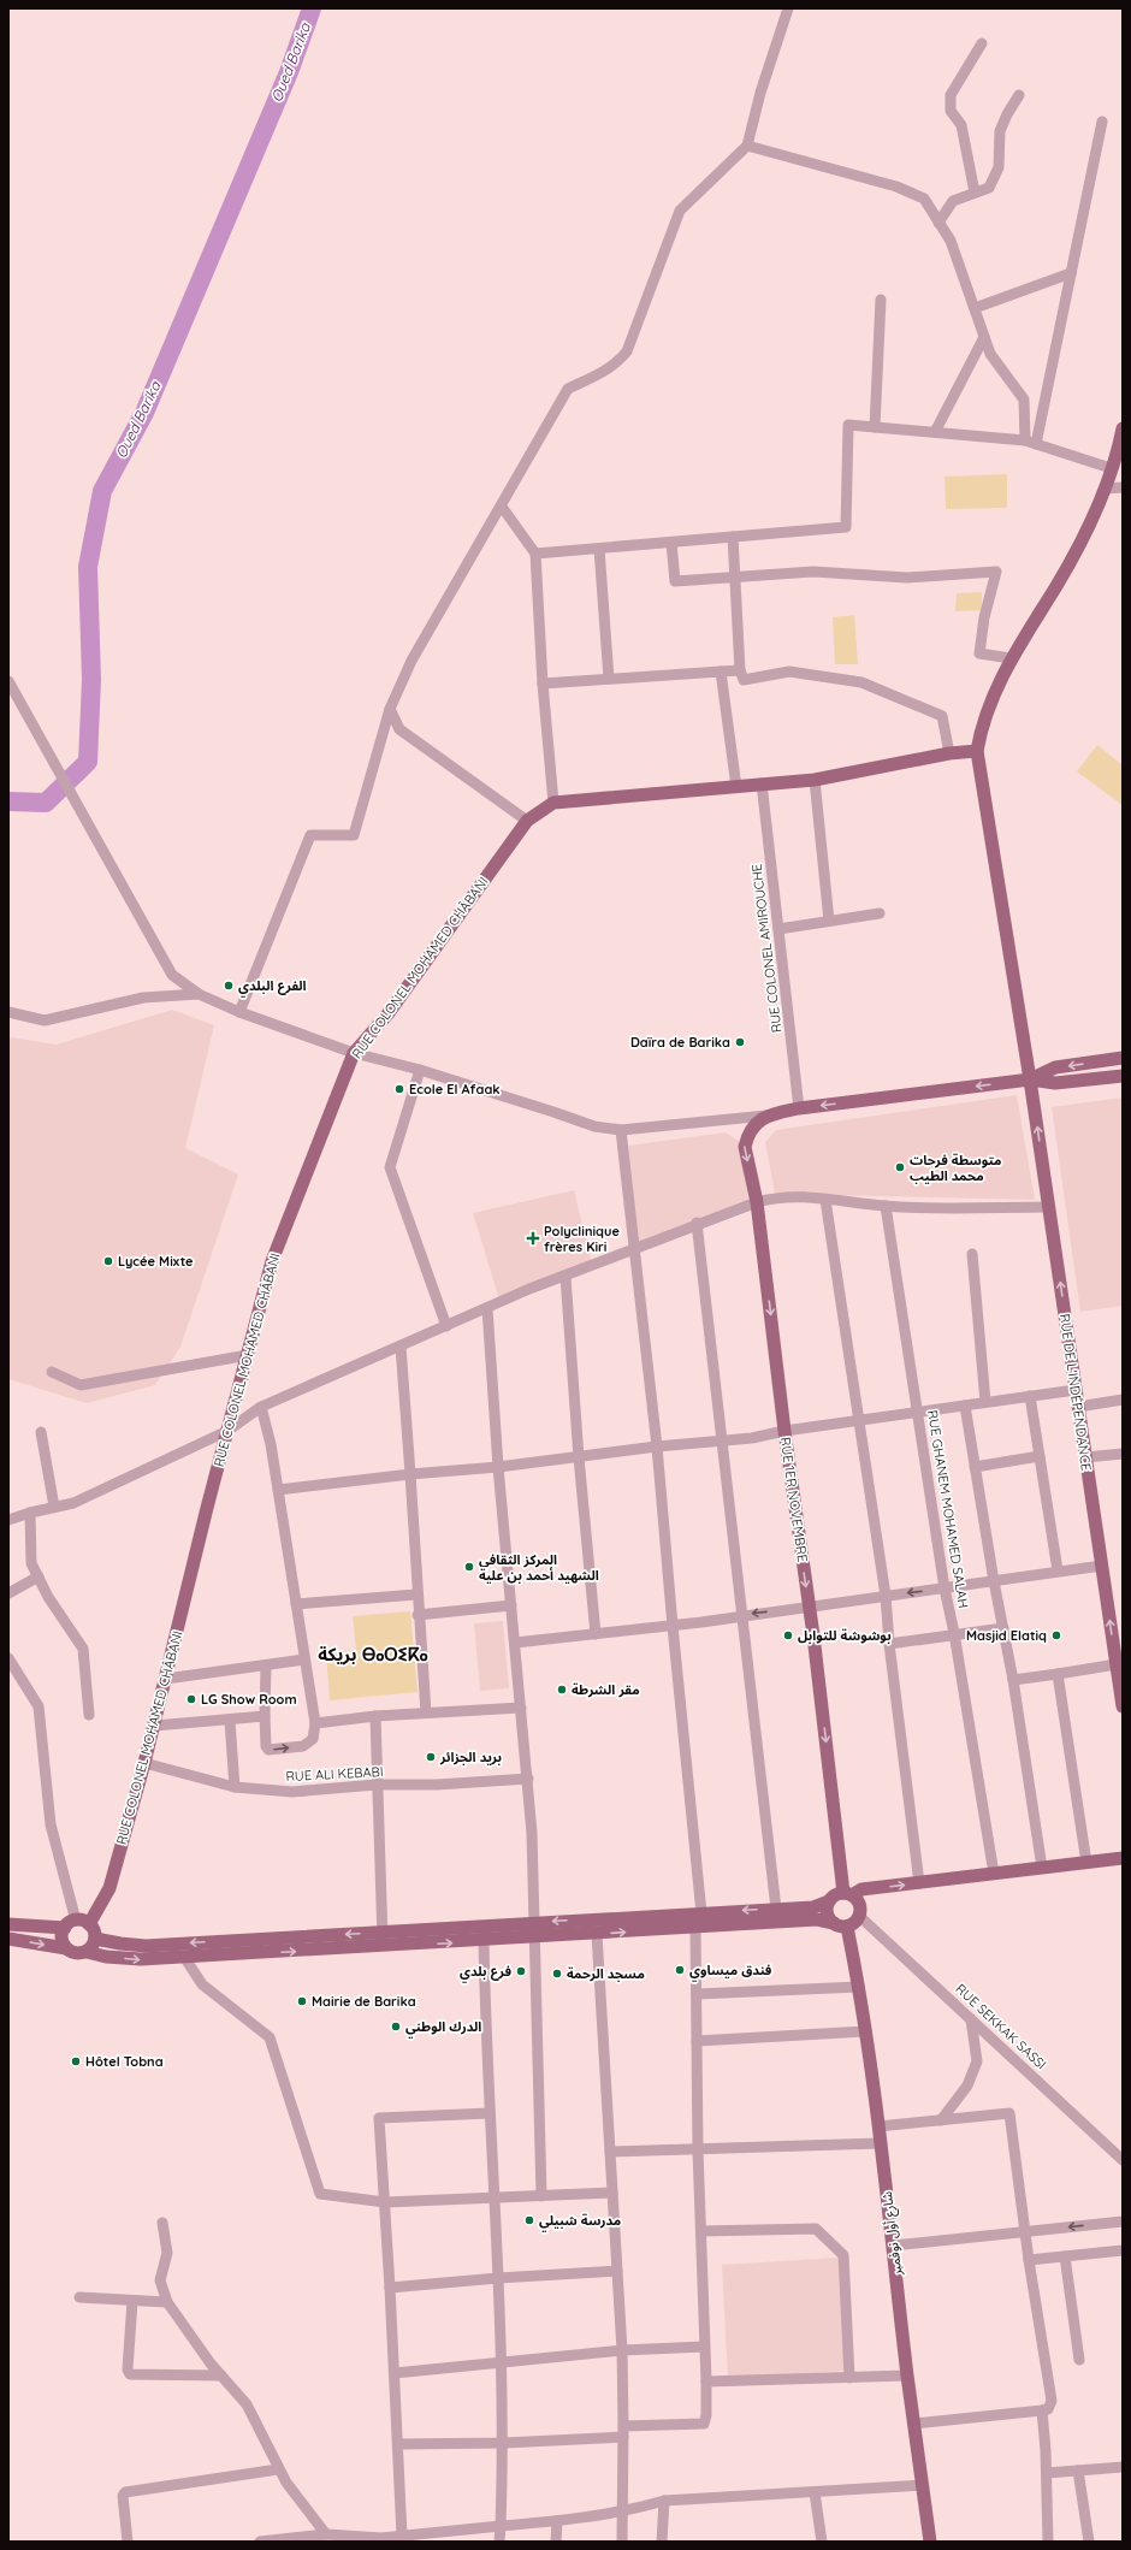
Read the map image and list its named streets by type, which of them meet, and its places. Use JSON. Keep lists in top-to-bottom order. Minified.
{"streets":{"main road":["RUE COLONEL MOHAMED CHÂBANI","RUE DE L'INDÉPENDANCE","RUE 1ER NOVEMBRE","شارع أول نوفمبر"],"street":["RUE COLONEL AMIROUCHE","RUE GHANEM MOHAMED SALAH","RUE ALI KEBABI","RUE SEKKAK SASSI"]},"crossings":[["RUE COLONEL MOHAMED CHÂBANI","RUE ALI KEBABI"],["RUE 1ER NOVEMBRE","RUE SEKKAK SASSI"],["RUE 1ER NOVEMBRE","شارع أول نوفمبر"],["RUE SEKKAK SASSI","شارع أول نوفمبر"]],"one_way":["RUE 1ER NOVEMBRE"],"districts":["بريكة ⴱⴰⵔⵉⴽⴰ"],"water":["Oued Barika"],"places":{"other":["الفرع البلدي","Daïra de Barika","Ecole El Afaak","متوسطة فرحات محمد الطيب","Lycée Mixte","المركز الثقافي الشهيد أحمد بن علية","بوشوشة للتوابل","Masjid Elatiq","مقر الشرطة","LG Show Room","بريد الجزائر","فندق ميساوي","فرع بلدي","مسجد الرحمة","Mairie de Barika","الدرك الوطني","Hôtel Tobna","مدرسة شبيلي"],"health":["Polyclinique frères Kiri"]}}
